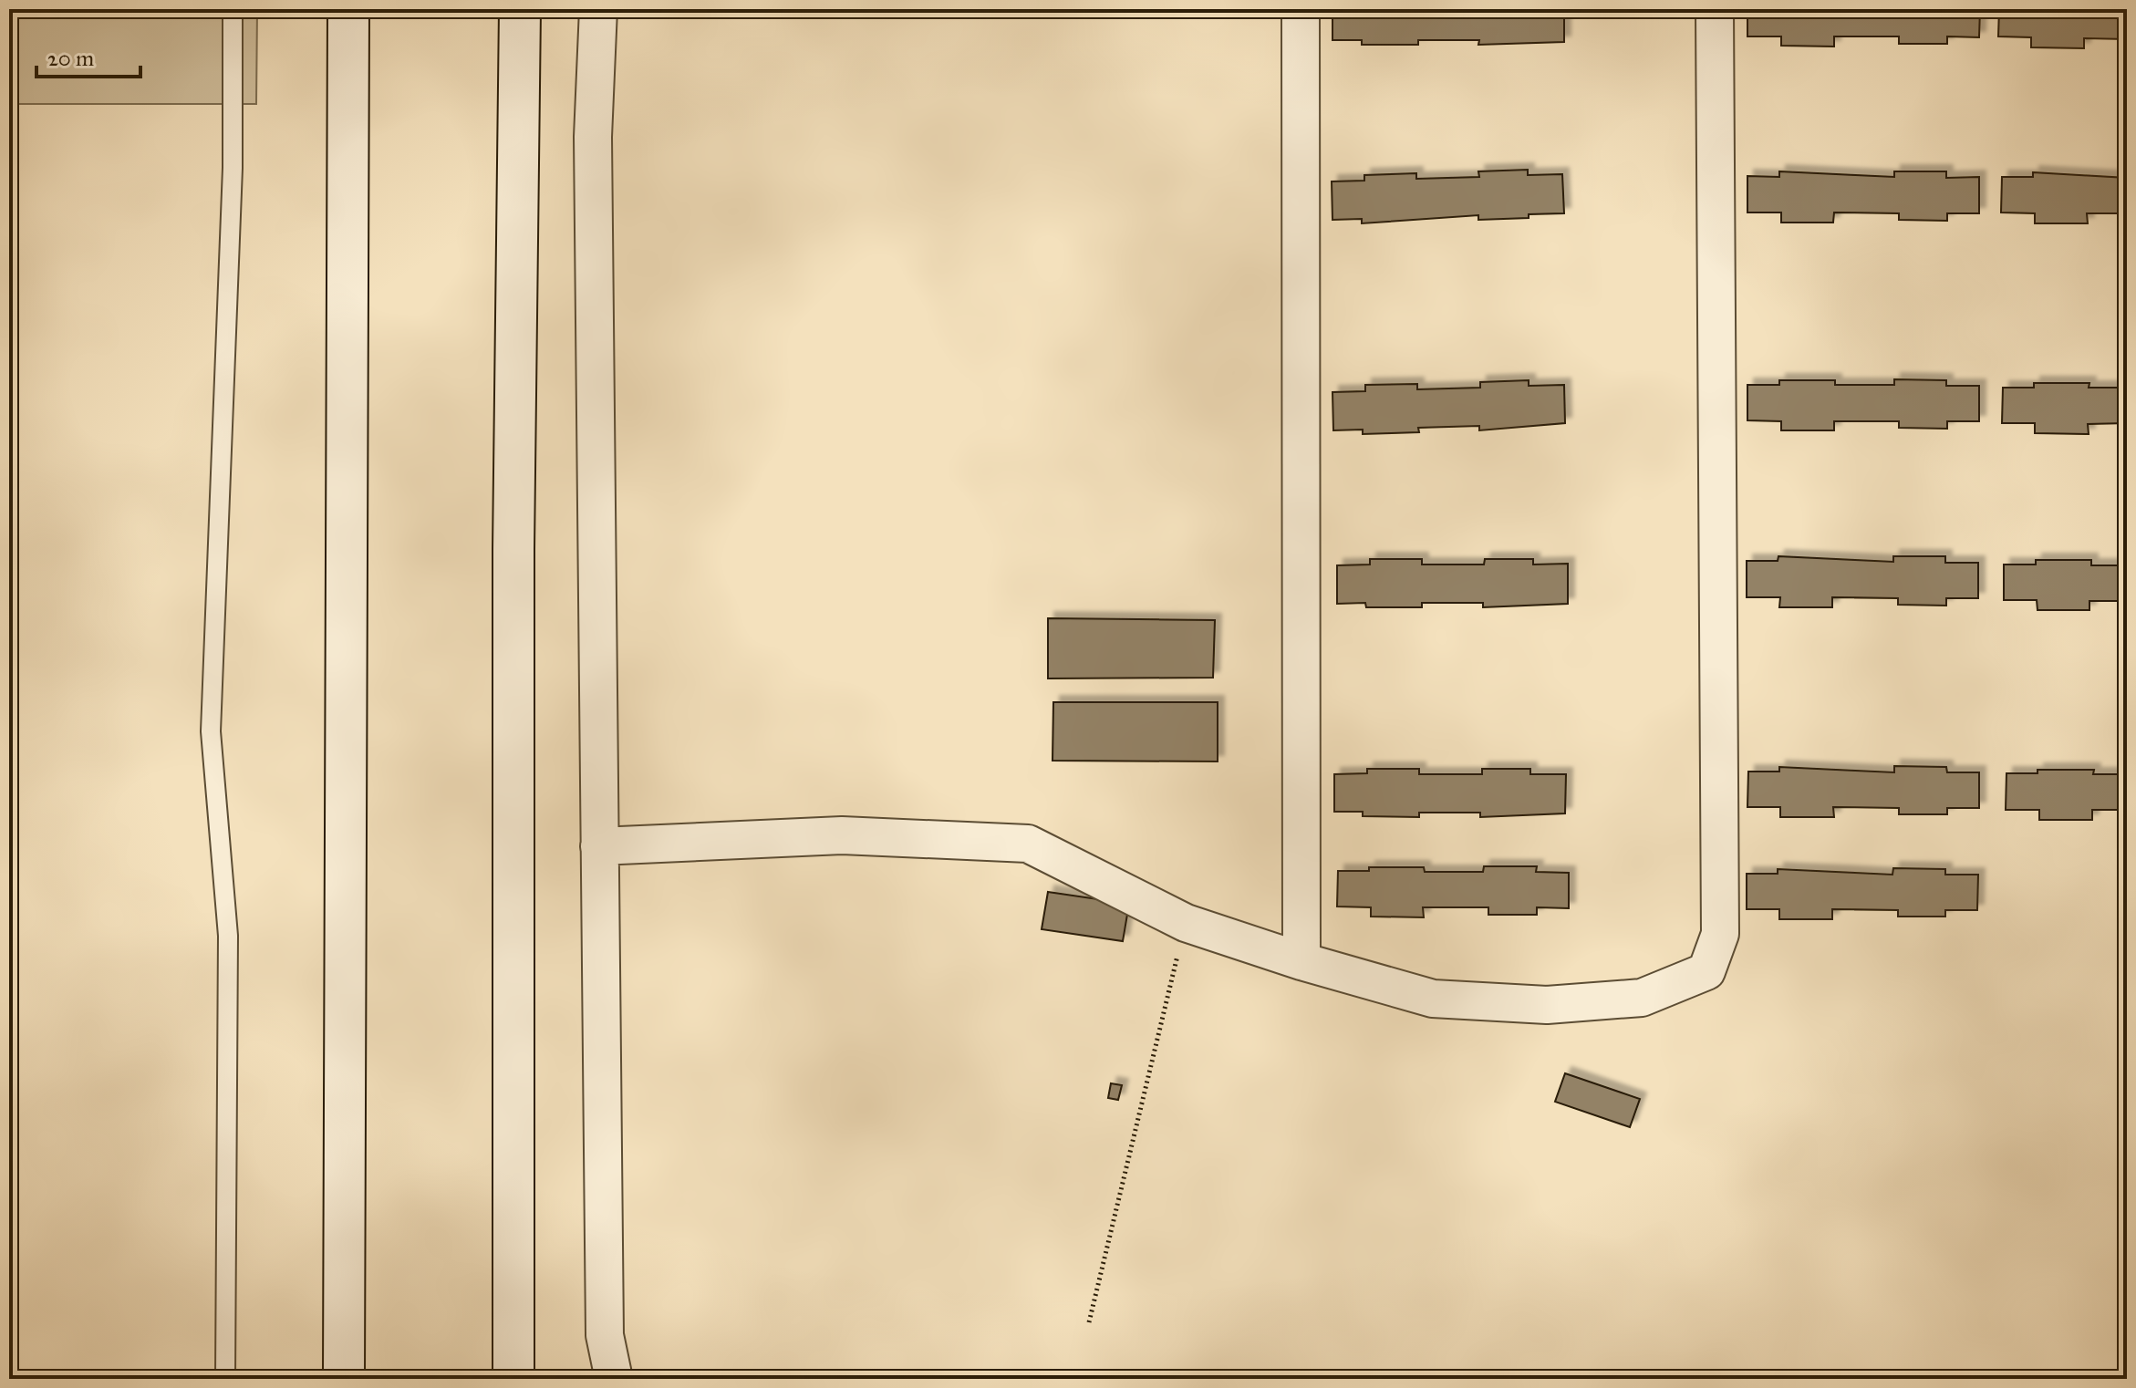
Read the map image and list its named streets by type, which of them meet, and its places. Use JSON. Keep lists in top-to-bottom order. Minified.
{"scale_bar":"20 m"}
